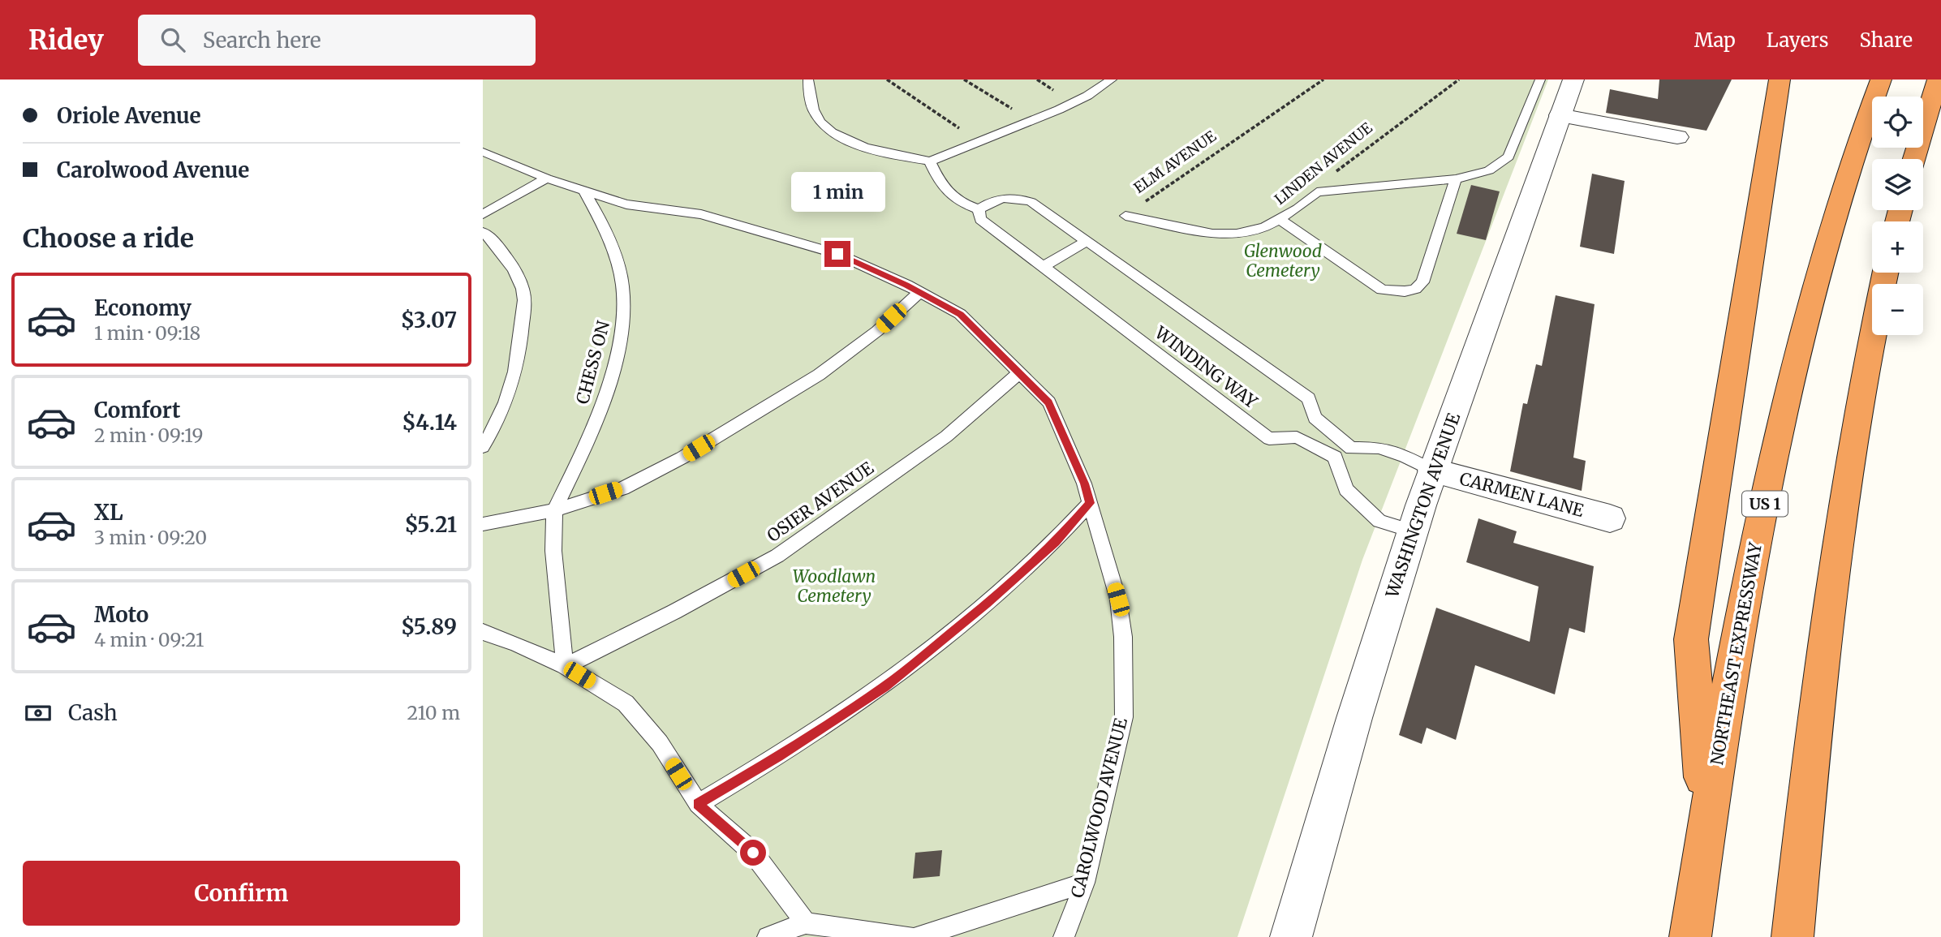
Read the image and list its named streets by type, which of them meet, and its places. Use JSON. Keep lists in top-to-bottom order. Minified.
{"streets":{"highway":["US 1","NORTHEAST EXPRESSWAY"],"street":["CARMEN LANE","WASHINGTON AVENUE"],"lane":["LINDEN AVENUE","CHESS ON","WINDING WAY","OSIER AVENUE","CAROLWOOD AVENUE"],"path":["ELM AVENUE"]},"crossings":[["ELM AVENUE","LINDEN AVENUE"],["CHESS ON","CAROLWOOD AVENUE"],["WINDING WAY","CARMEN LANE"],["WINDING WAY","WASHINGTON AVENUE"],["CARMEN LANE","WASHINGTON AVENUE"],["OSIER AVENUE","CAROLWOOD AVENUE"]],"parks":["Glenwood Cemetery","Woodlawn Cemetery"],"page":{"header":"Ridey","search":"Search here","nav":["Map","Layers","Share"],"banner":["Oriole Avenue","Carolwood Avenue"],"map_buttons":["+","−"],"bubble":"1 min","heading":"Choose a ride","list":[{"name":"Economy","note":"1 min · 09:18","value":"$3.07"},{"name":"Comfort","note":"2 min · 09:19","value":"$4.14"},{"name":"XL","note":"3 min · 09:20","value":"$5.21"},{"name":"Moto","note":"4 min · 09:21","value":"$5.89"}],"pay":["Cash","210 m"],"buttons":"Confirm"}}
